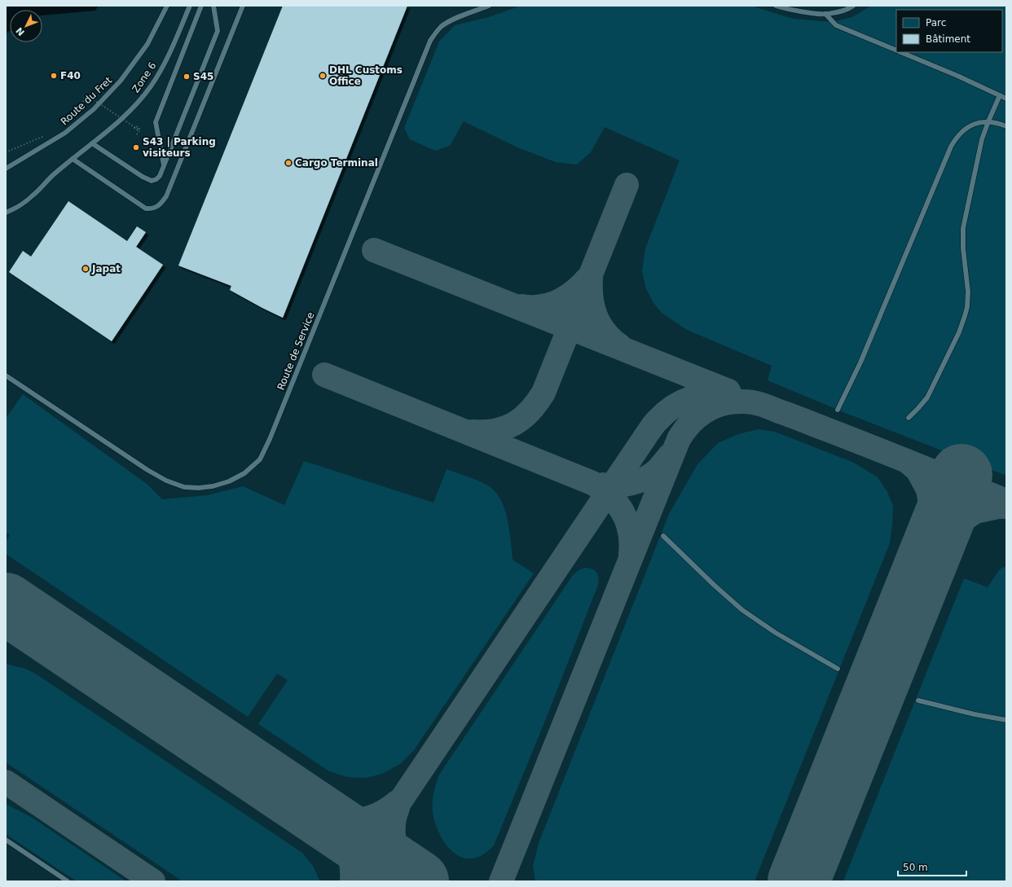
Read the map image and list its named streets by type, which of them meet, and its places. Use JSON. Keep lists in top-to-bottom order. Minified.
{"streets":{"lane":["Zone 6","Route du Fret","Route de Service"]},"places":["F40","DHL Customs Office","S45","S43 | Parking visiteurs","Cargo Terminal","Japat"],"legend":["Parc","Bâtiment"],"scale_bar":"50 m","north":"bottom left"}
